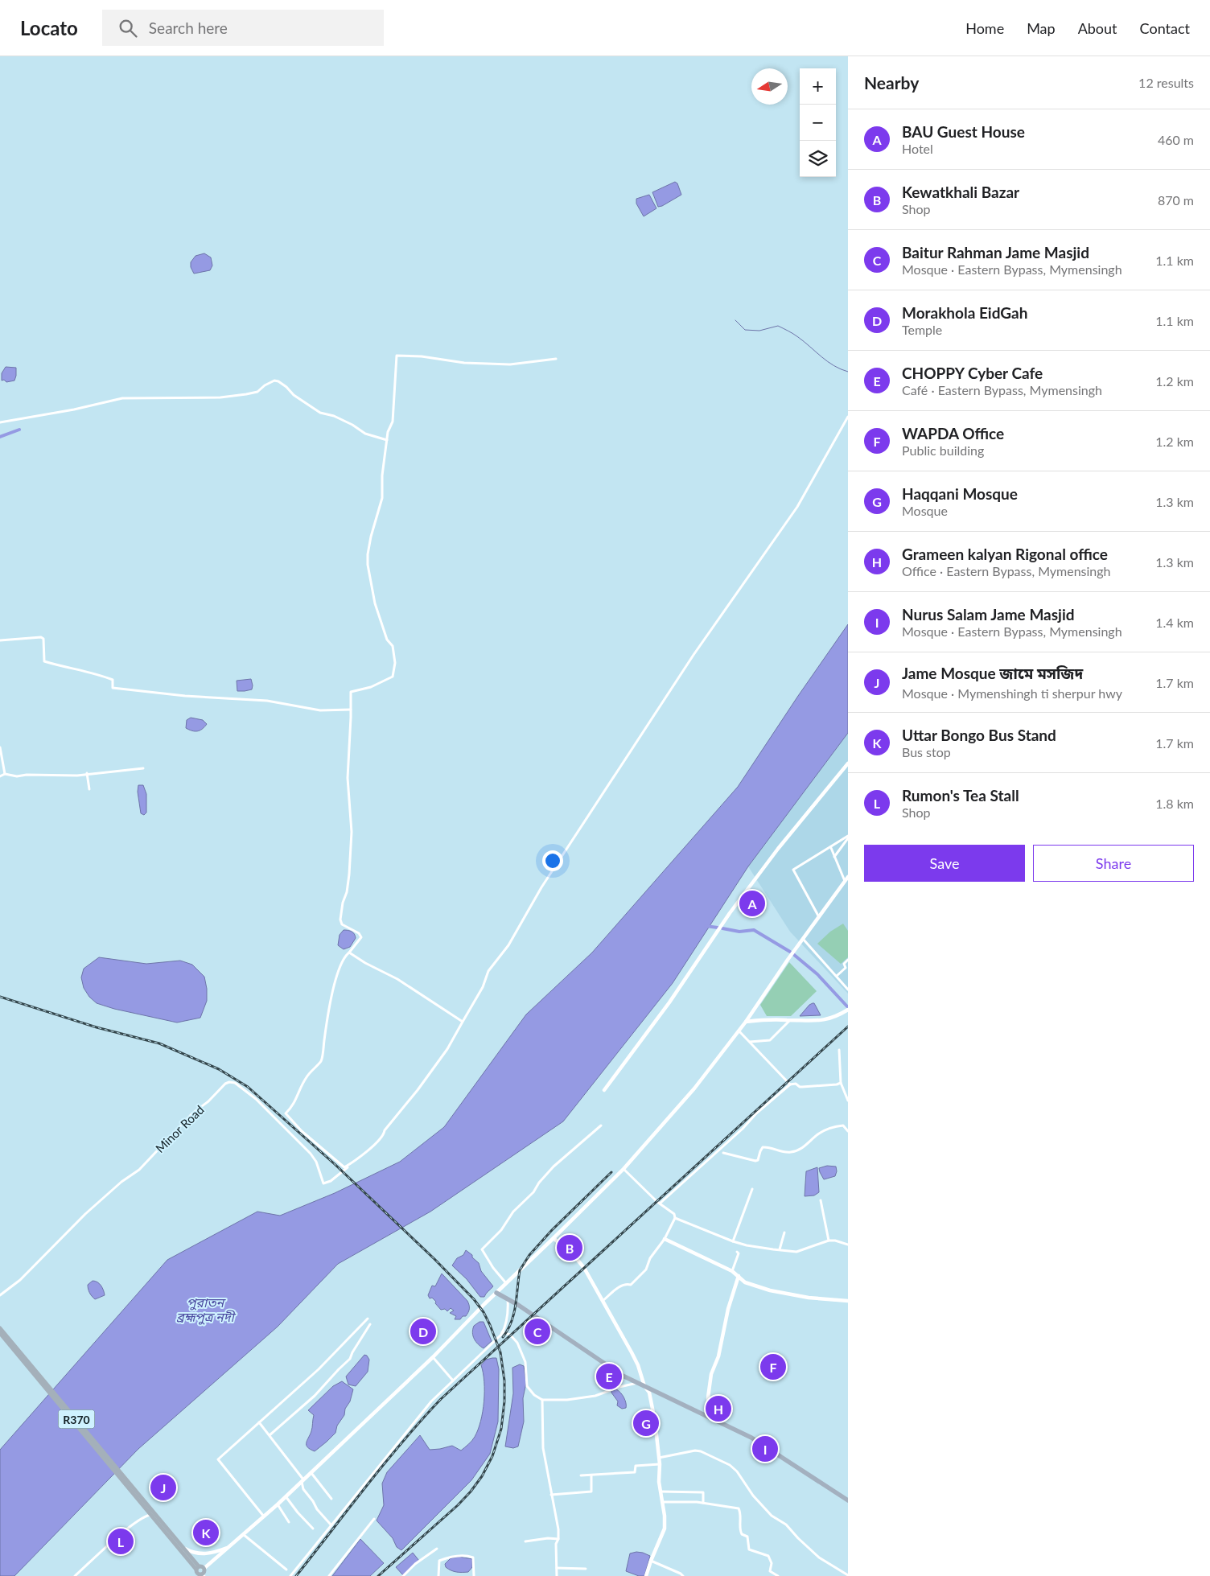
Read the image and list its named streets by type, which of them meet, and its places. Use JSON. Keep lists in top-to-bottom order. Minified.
{"streets":{"main road":["R370"],"street":["Minor Road"]},"water":["পুরাতন ব্রহ্মপুত্র নদী"],"north":"left","page":{"header":"Locato","search":"Search here","nav":["Home","Map","About","Contact"],"heading":["Nearby","12 results"],"map_buttons":["+","−"],"list":[{"mark":"A","name":"BAU Guest House","note":"Hotel","value":"460 m"},{"mark":"B","name":"Kewatkhali Bazar","note":"Shop","value":"870 m"},{"mark":"C","name":"Baitur Rahman Jame Masjid","note":"Mosque · Eastern Bypass, Mymensingh","value":"1.1 km"},{"mark":"D","name":"Morakhola EidGah","note":"Temple","value":"1.1 km"},{"mark":"E","name":"CHOPPY Cyber Cafe","note":"Café · Eastern Bypass, Mymensingh","value":"1.2 km"},{"mark":"F","name":"WAPDA Office","note":"Public building","value":"1.2 km"},{"mark":"G","name":"Haqqani Mosque","note":"Mosque","value":"1.3 km"},{"mark":"H","name":"Grameen kalyan Rigonal office","note":"Office · Eastern Bypass, Mymensingh","value":"1.3 km"},{"mark":"I","name":"Nurus Salam Jame Masjid","note":"Mosque · Eastern Bypass, Mymensingh","value":"1.4 km"},{"mark":"J","name":"Jame Mosque জামে মসজিদ","note":"Mosque · Mymenshingh ti sherpur hwy","value":"1.7 km"},{"mark":"K","name":"Uttar Bongo Bus Stand","note":"Bus stop","value":"1.7 km"},{"mark":"L","name":"Rumon's Tea Stall","note":"Shop","value":"1.8 km"}],"buttons":["Save","Share"],"pins":["A","B","C","D","F","E","H","G","I","J","K","L"]}}
